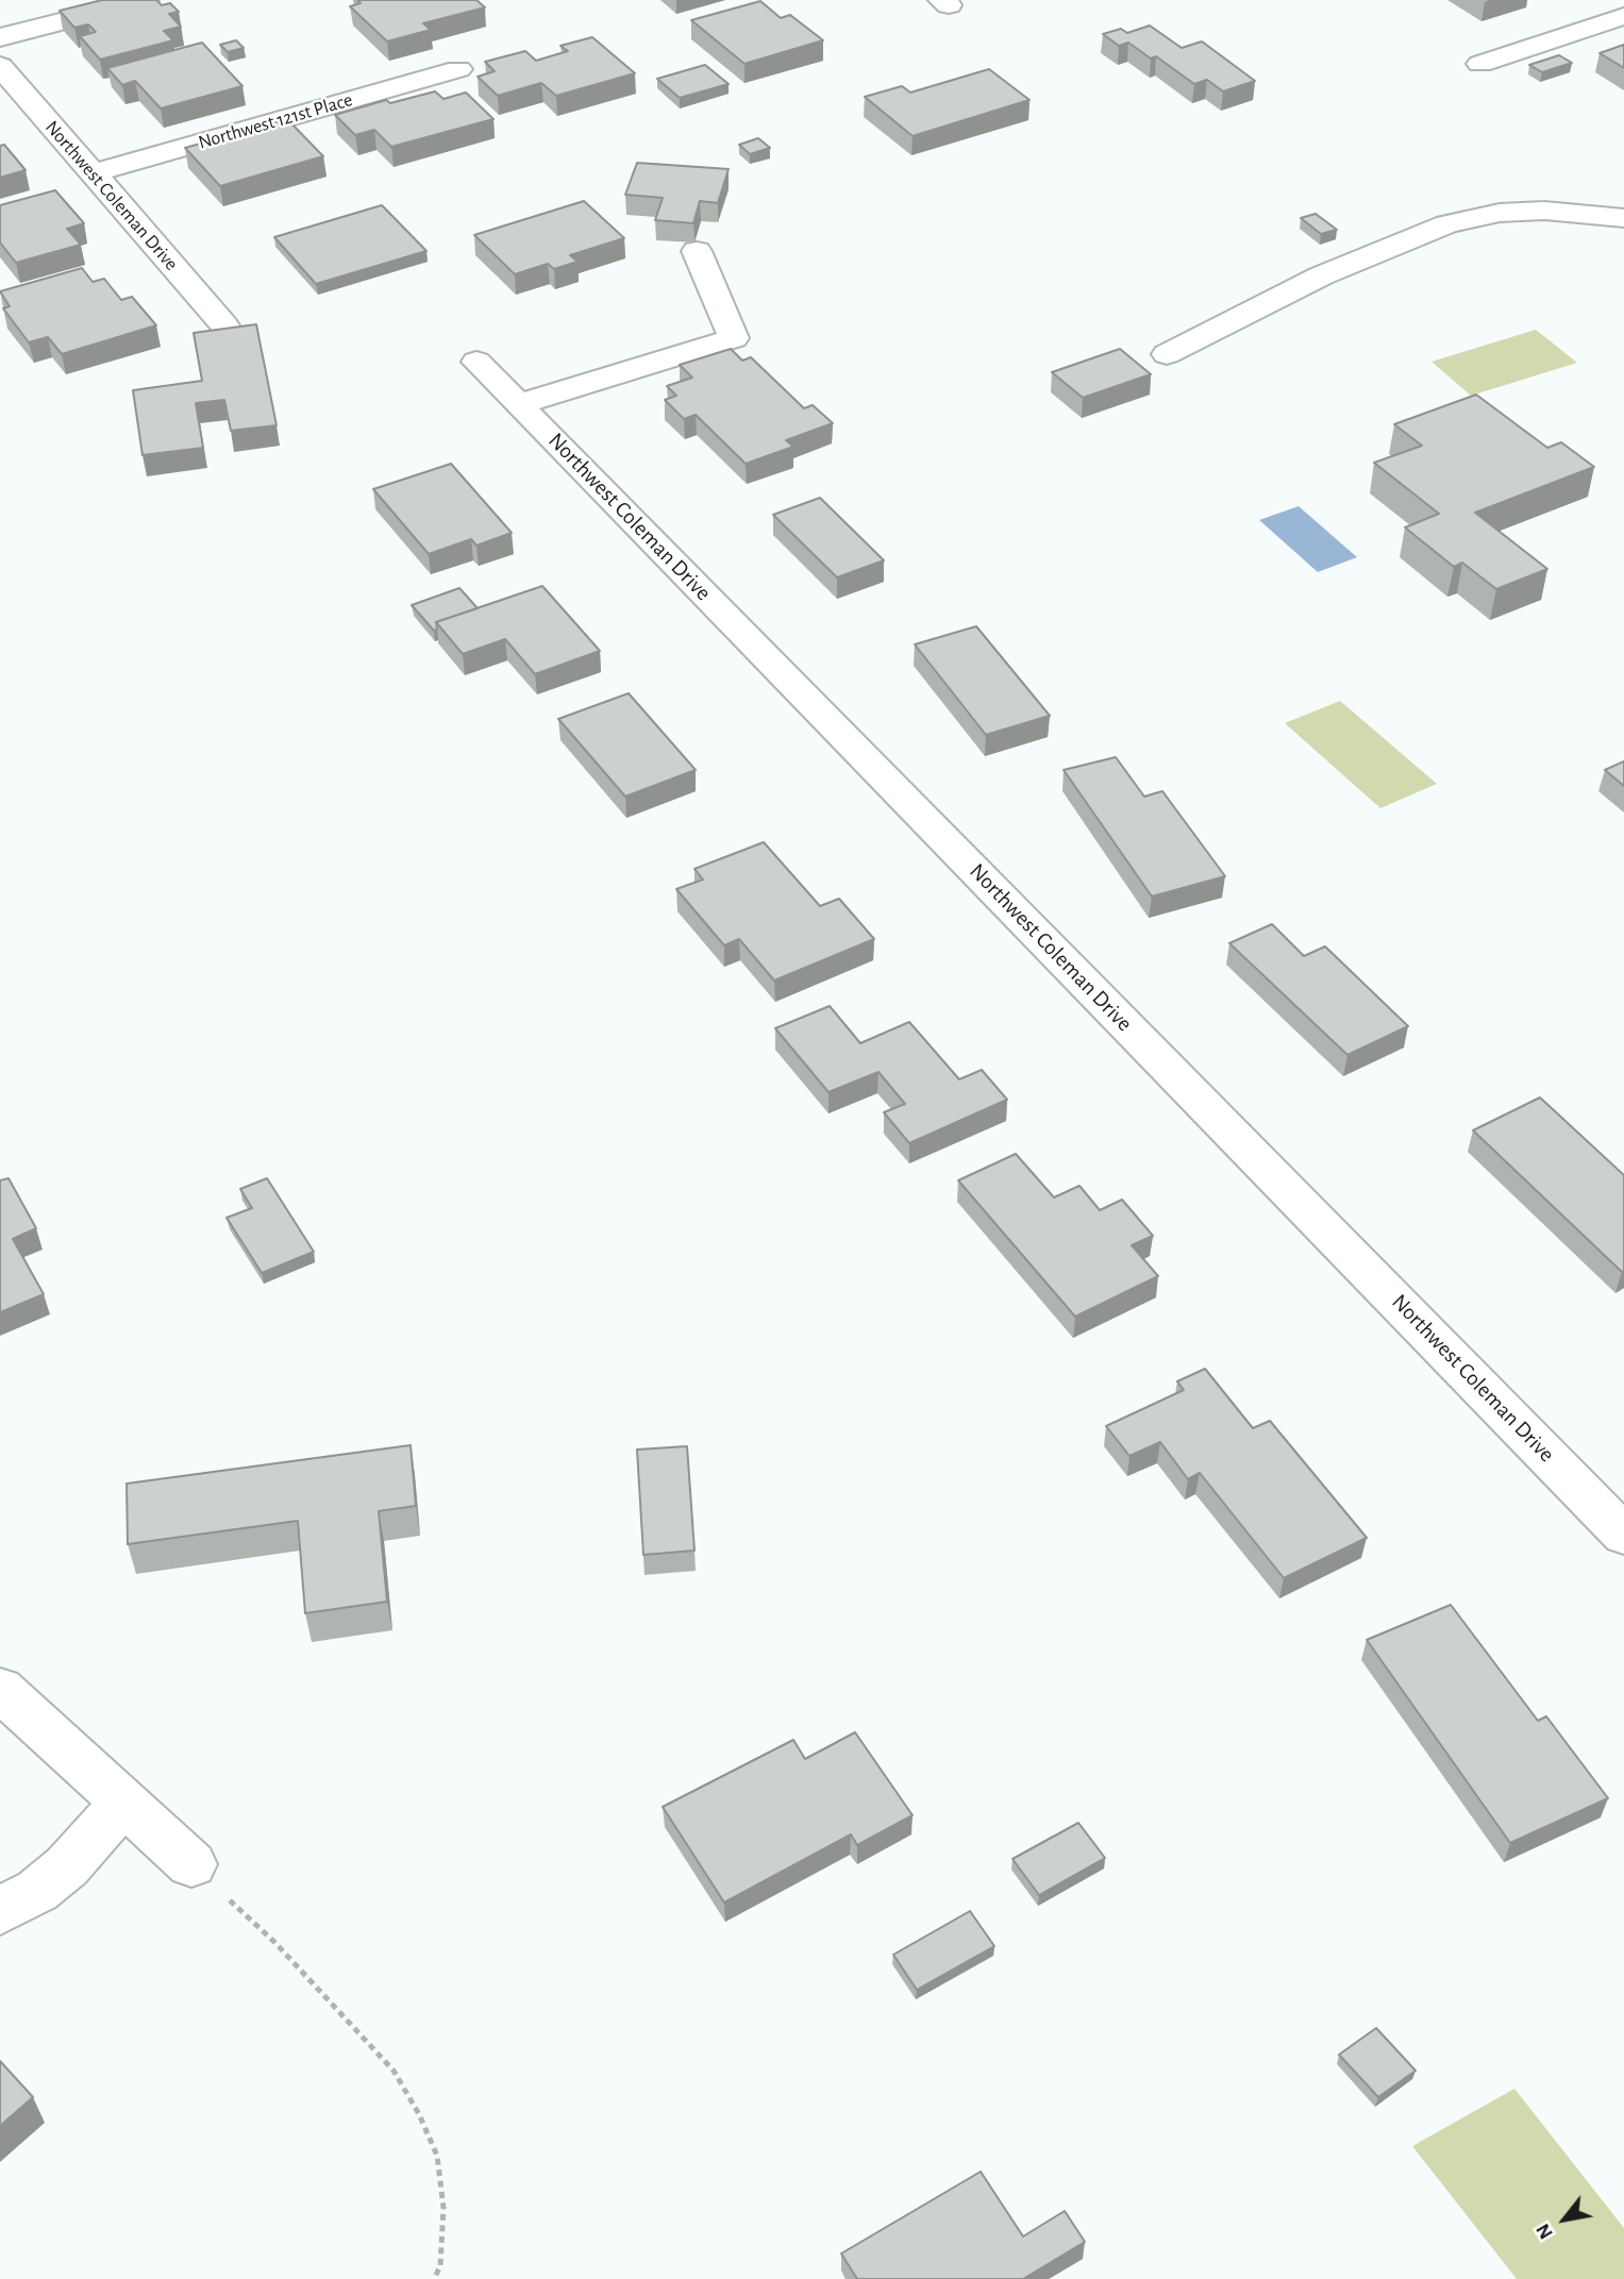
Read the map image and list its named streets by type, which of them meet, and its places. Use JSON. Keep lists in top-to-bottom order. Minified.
{"streets":{"street":["Northwest 121st Place","Northwest Coleman Drive"]},"crossings":[["Northwest 121st Place","Northwest Coleman Drive"]],"north":"bottom left"}
